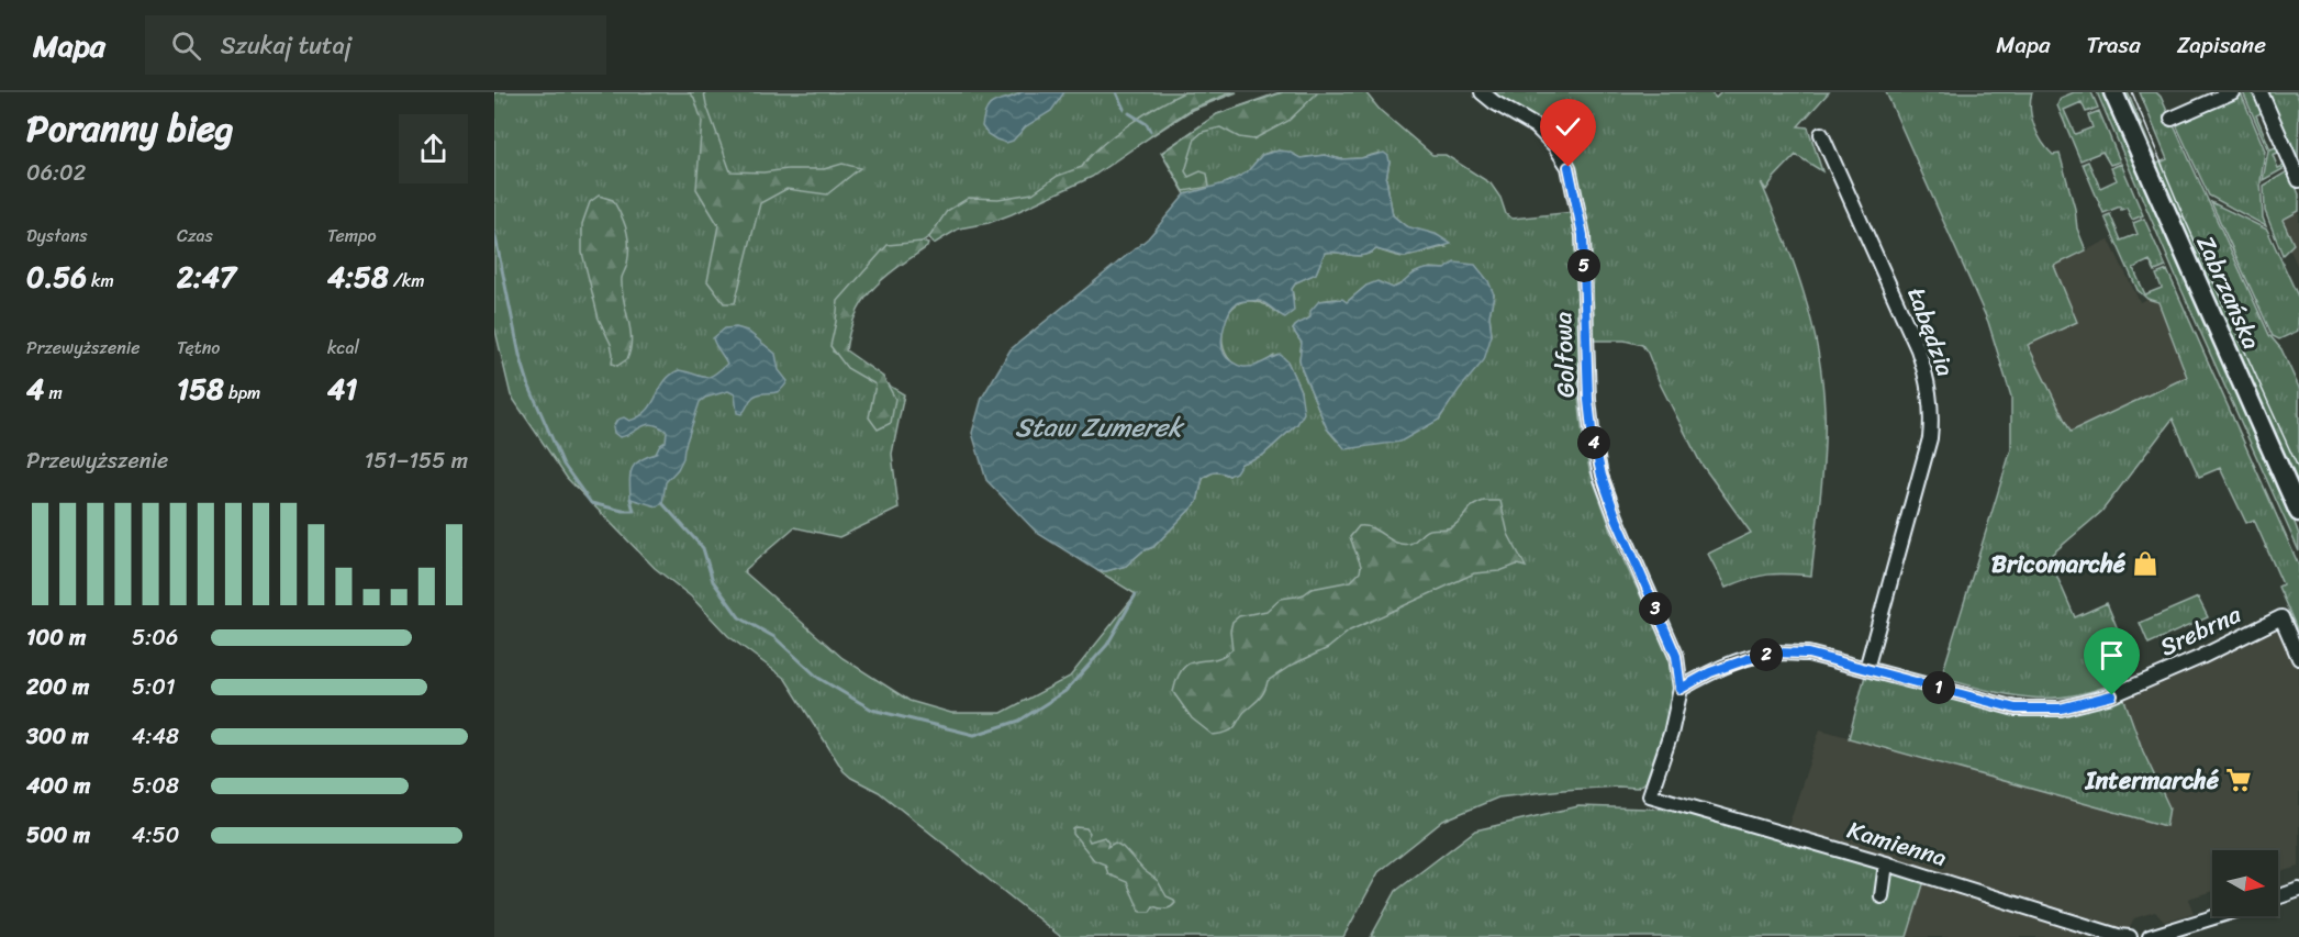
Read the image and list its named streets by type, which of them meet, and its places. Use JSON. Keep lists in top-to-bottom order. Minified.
{"streets":{"main road":["Zabrzańska"],"street":["Łabędzia","Golfowa","Srebrna","Kamienna"]},"crossings":[["Łabędzia","Srebrna"],["Golfowa","Srebrna"],["Golfowa","Kamienna"]],"water":["Staw Zumerek"],"places":{"shop":["Bricomarché"],"supermarket":["Intermarché"]},"north":"right","page":{"header":"Mapa","search":"Szukaj tutaj","nav":["Mapa","Trasa","Zapisane"],"heading":["Poranny bieg","06:02"],"stats":[["Dystans","0.56 km"],["Czas","2:47"],["Tempo","4:58 /km"],["Przewyższenie","4 m"],["Tętno","158 bpm"],["kcal","41"]],"pins":["5","4","3","2","1"],"chart":["Przewyższenie","151–155 m"],"list":[{"name":"100 m","note":"5:06"},{"name":"200 m","note":"5:01"},{"name":"300 m","note":"4:48"},{"name":"400 m","note":"5:08"},{"name":"500 m","note":"4:50"}]}}
